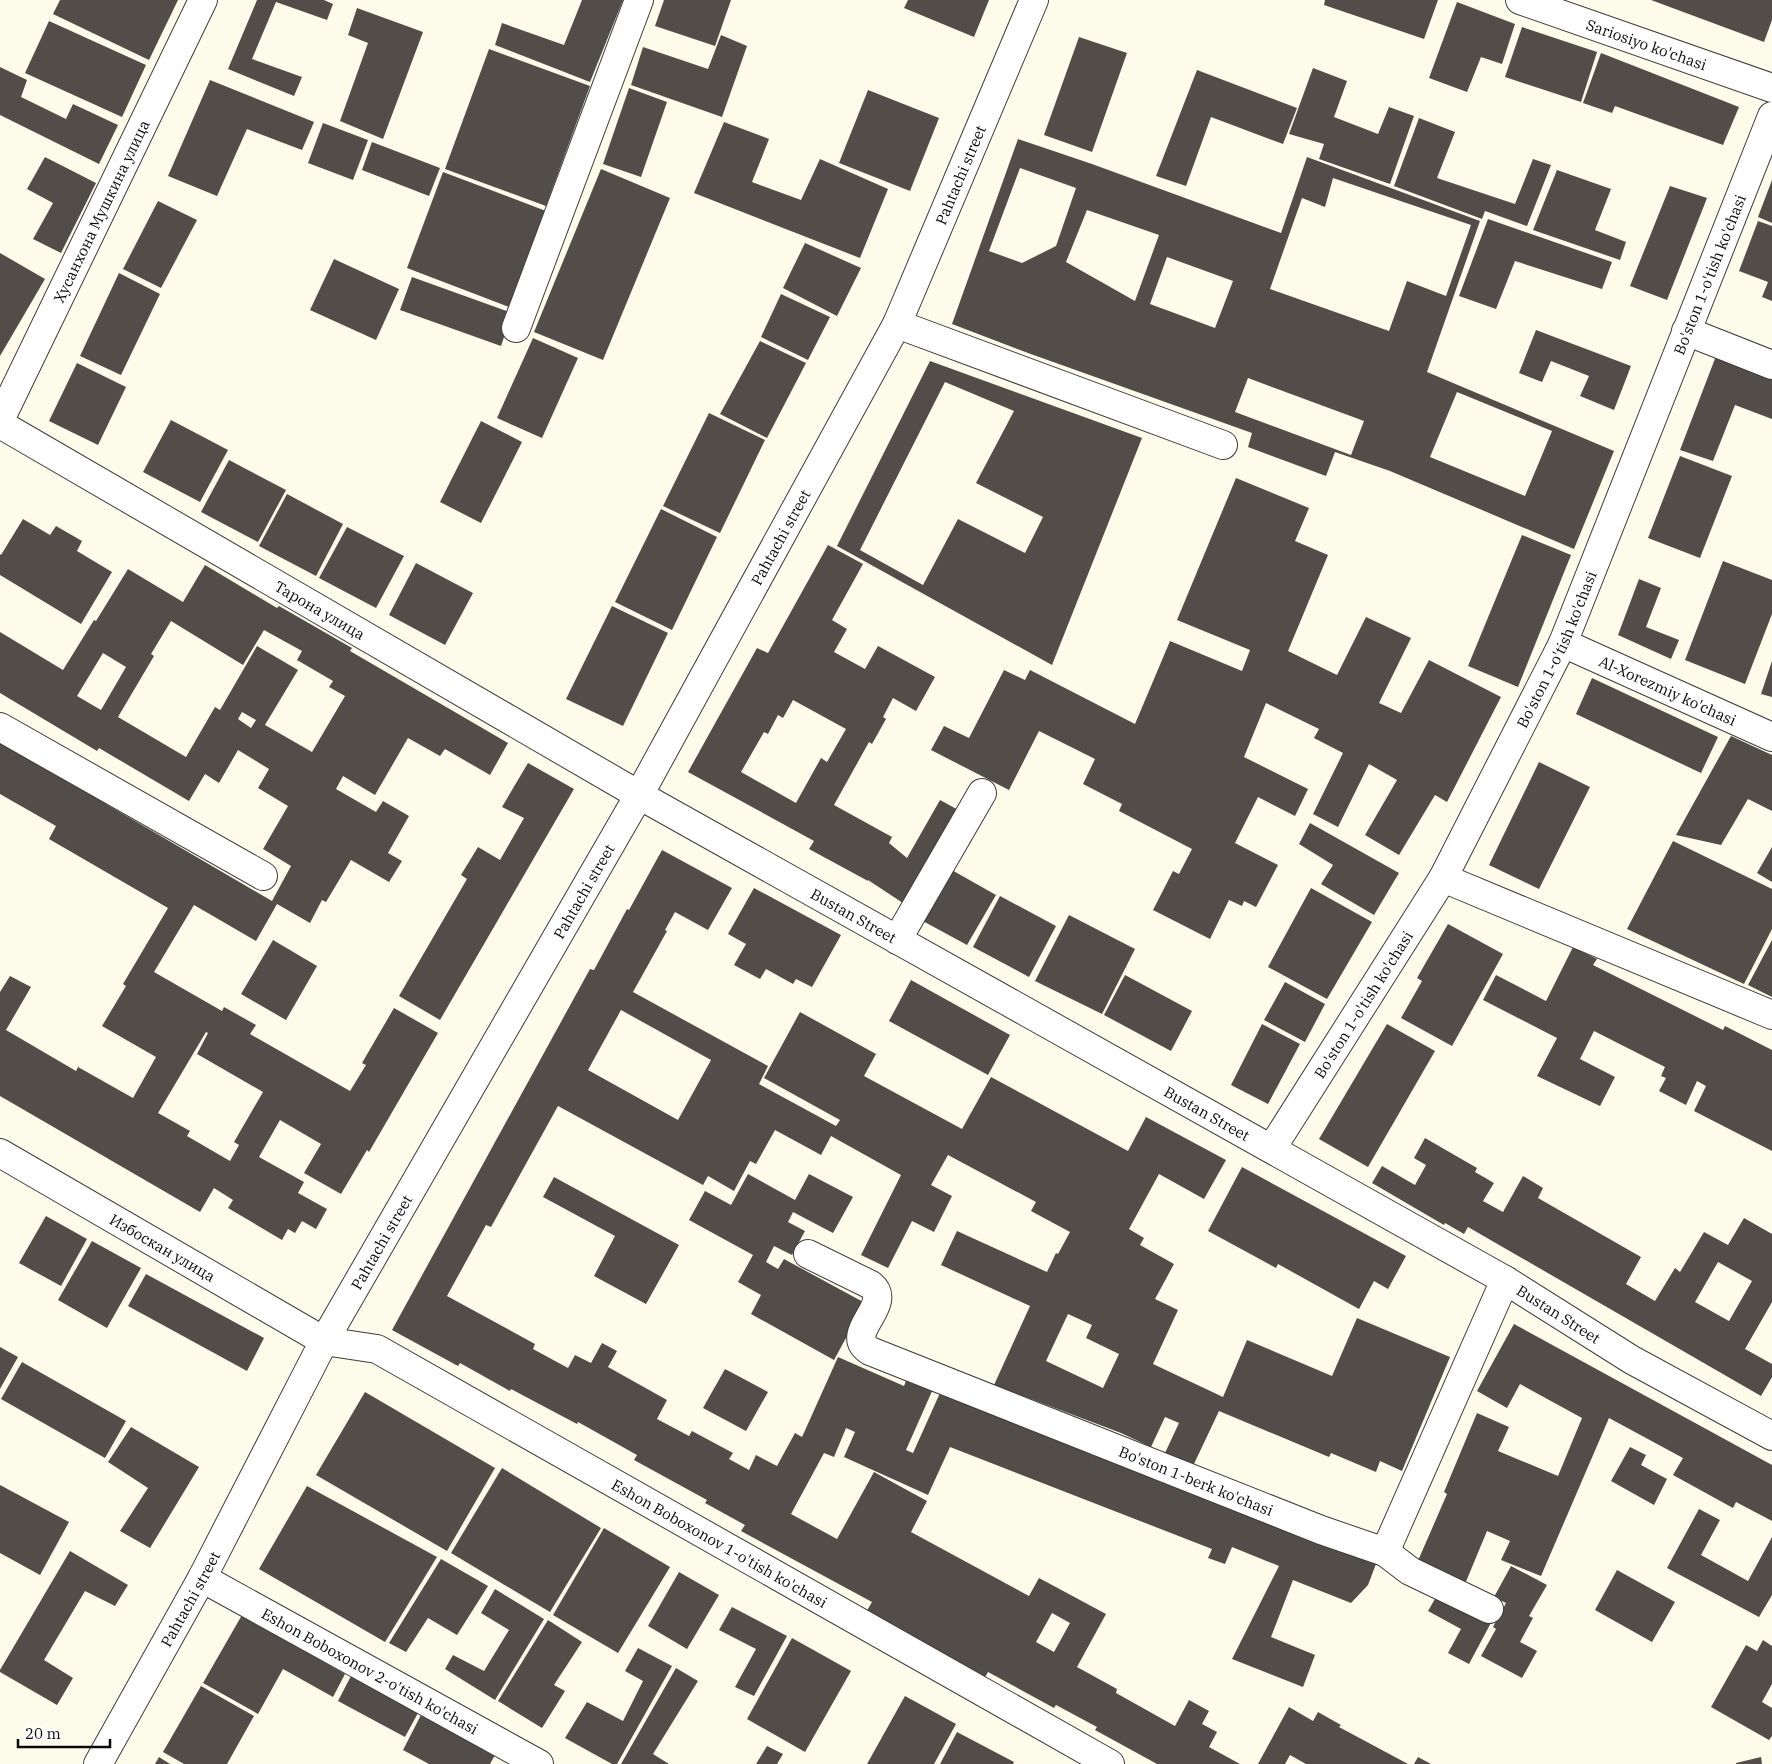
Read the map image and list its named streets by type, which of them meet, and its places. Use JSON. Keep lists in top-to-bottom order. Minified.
{"streets":{"street":["Sariosiyo ko'chasi","Pahtachi street","Хусанхона Мушкина улица","Bo'ston 1-o'tish ko'chasi","Тарона улица","Al-Xorezmiy ko'chasi","Bustаn Street","Избоскан улица","Bo'ston 1-berk ko'chasi","Eshon Boboxonov 1-o'tish ko'chasi","Eshon Boboxonov 2-o'tish ko'chasi"]},"crossings":[["Pahtachi street","Тарона улица"],["Pahtachi street","Bustаn Street"],["Pahtachi street","Избоскан улица"],["Pahtachi street","Eshon Boboxonov 1-o'tish ko'chasi"],["Pahtachi street","Eshon Boboxonov 2-o'tish ko'chasi"],["Bo'ston 1-o'tish ko'chasi","Al-Xorezmiy ko'chasi"],["Bo'ston 1-o'tish ko'chasi","Bustаn Street"],["Тарона улица","Bustаn Street"],["Избоскан улица","Eshon Boboxonov 1-o'tish ko'chasi"]],"scale_bar":"20 m"}
